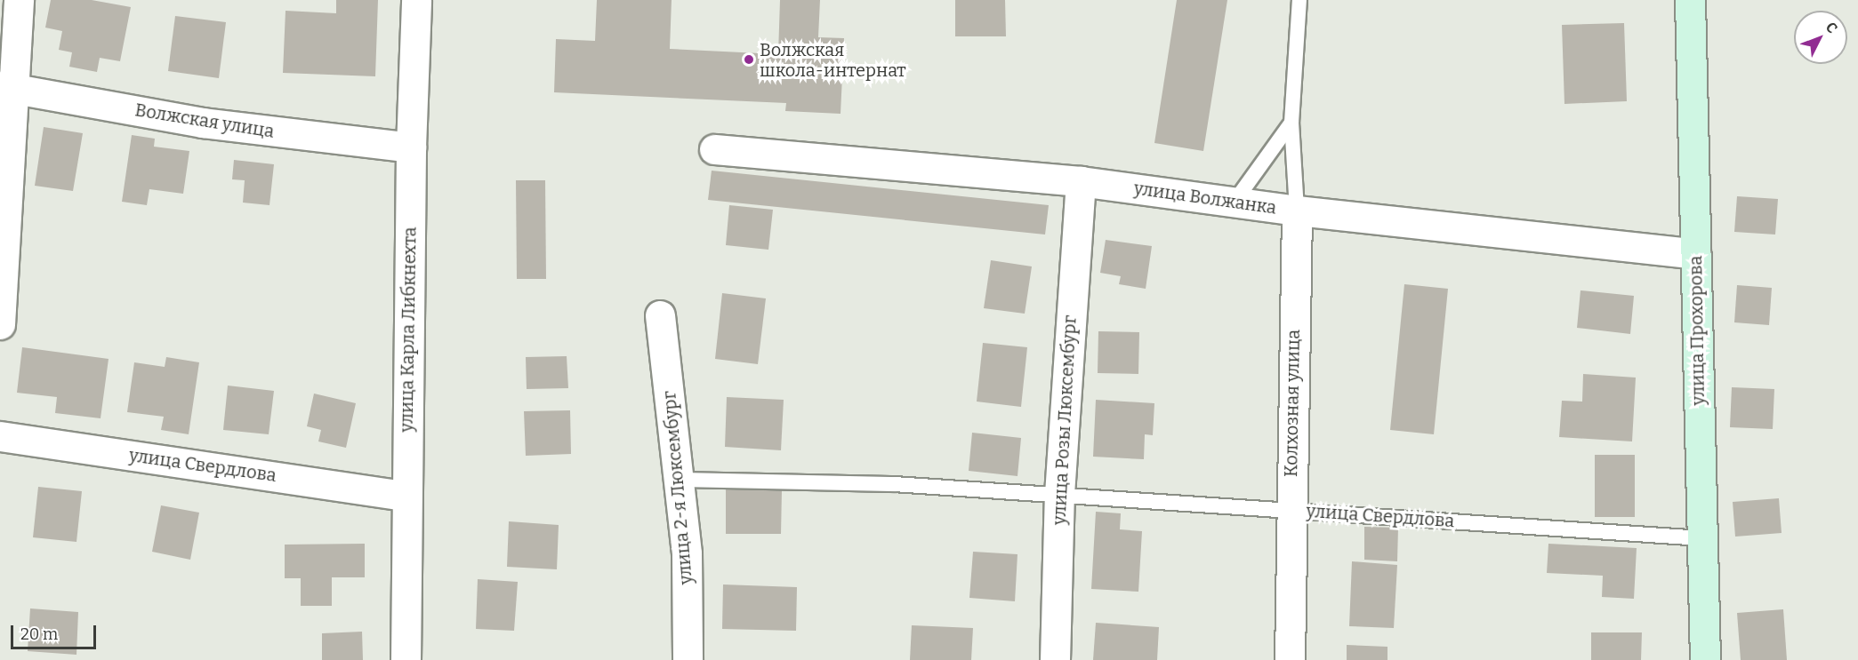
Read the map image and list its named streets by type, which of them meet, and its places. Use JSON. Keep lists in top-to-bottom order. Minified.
{"streets":{"main road":["улица Прохорова"],"street":["Волжская улица","улица Волжанка","улица Карла Либкнехта","Колхозная улица","улица Розы Люксембург","улица Свердлова","улица 2-я Люксембург"]},"crossings":[["Волжская улица","улица Карла Либкнехта"],["улица Волжанка","улица Прохорова"],["улица Волжанка","Колхозная улица"],["улица Волжанка","улица Розы Люксембург"],["улица Карла Либкнехта","улица Свердлова"],["улица Прохорова","улица Свердлова"],["Колхозная улица","улица Свердлова"],["улица Розы Люксембург","улица Свердлова"],["улица Свердлова","улица 2-я Люксембург"]],"places":["Волжская школа-интернат"],"scale_bar":"20 m","north":"top right"}
